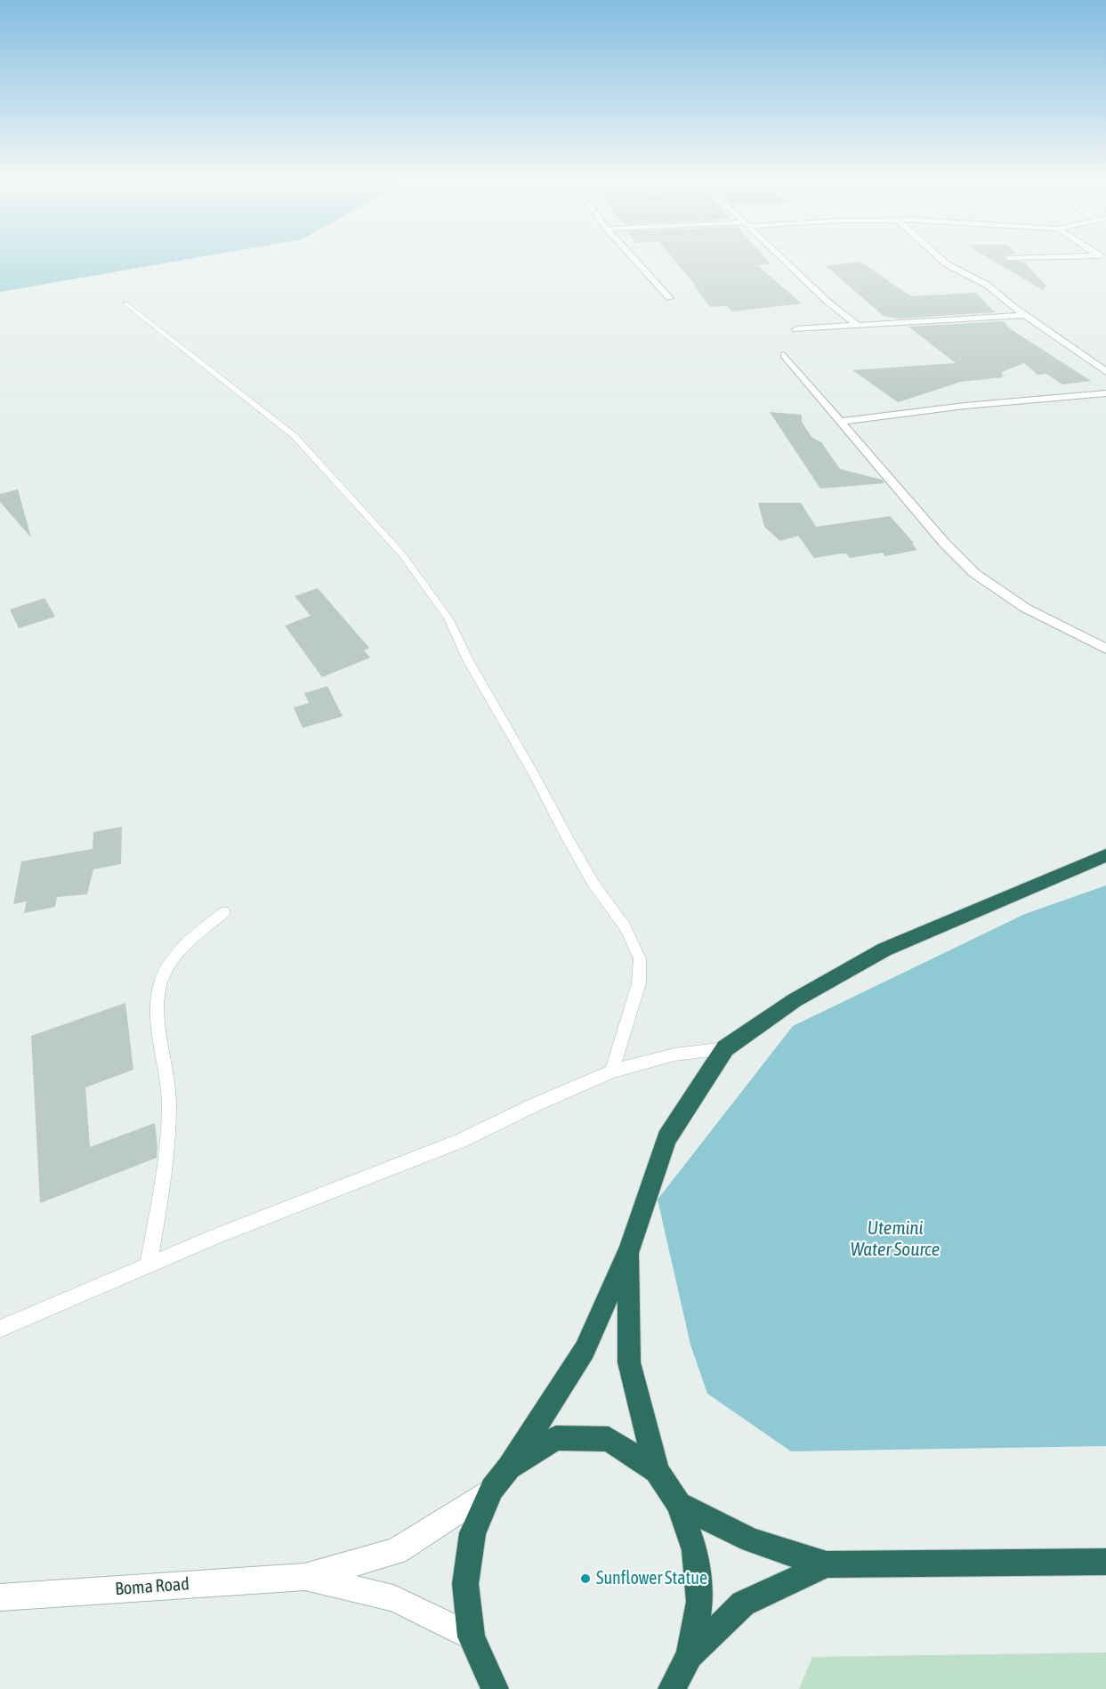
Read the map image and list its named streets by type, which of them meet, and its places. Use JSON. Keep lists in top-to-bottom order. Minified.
{"streets":{"street":["Boma Road"]},"water":["Utemini Water Source"],"places":["Sunflower Statue"]}
